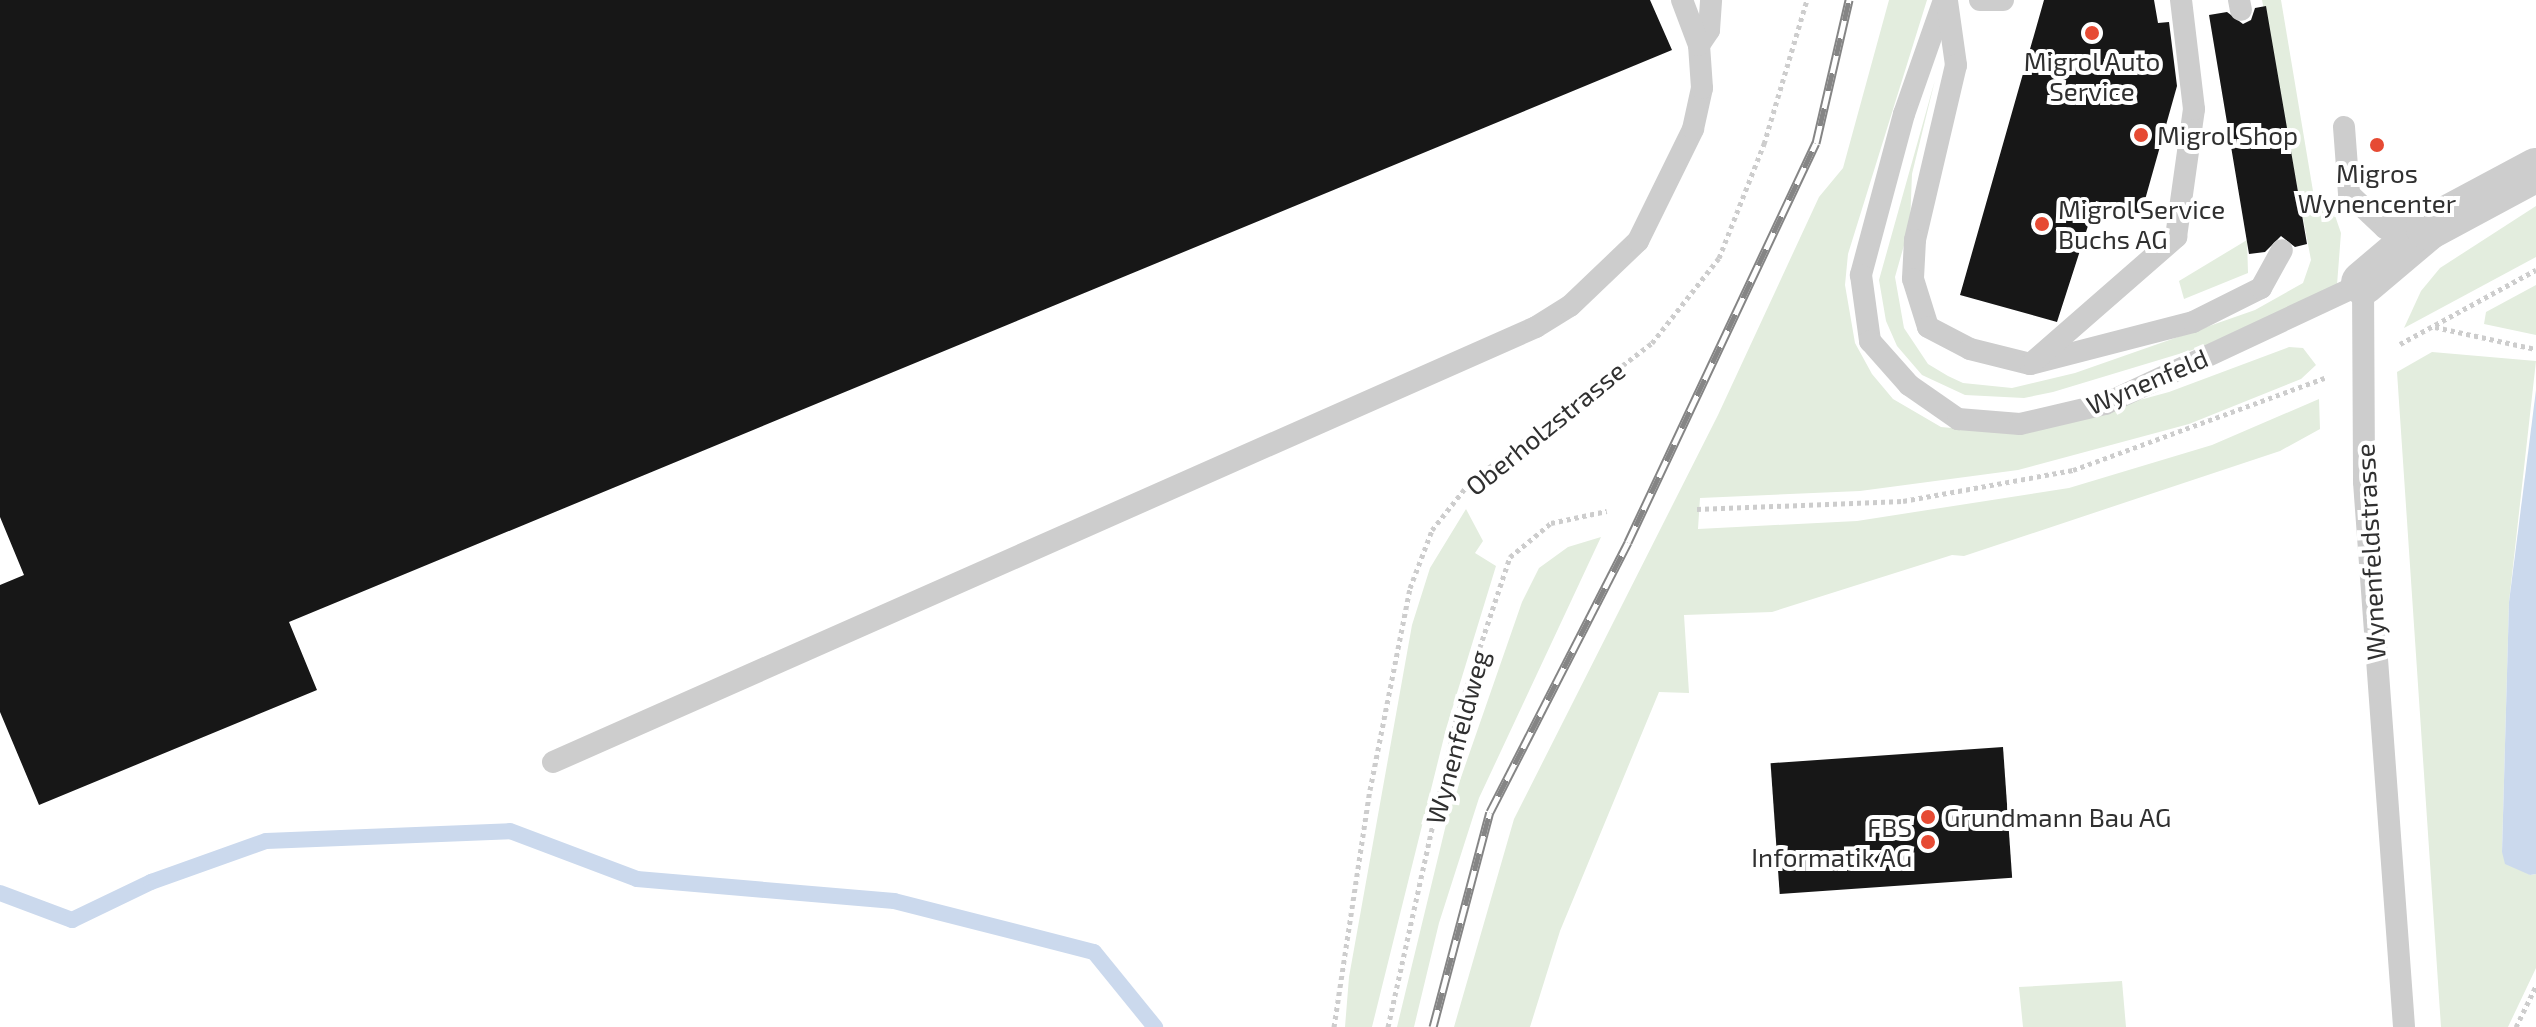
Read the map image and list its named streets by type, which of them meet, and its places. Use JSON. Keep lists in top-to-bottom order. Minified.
{"streets":{"lane":["Wynenfeld","Wynenfeldstrasse"],"path":["Oberholzstrasse","Wynenfeldweg"]},"crossings":[["Wynenfeld","Wynenfeldstrasse"]],"places":["Migrol Auto Service","Migrol Shop","Migros Wynencenter","Migrol Service Buchs AG","Grundmann Bau AG","FBS Informatik AG"]}
